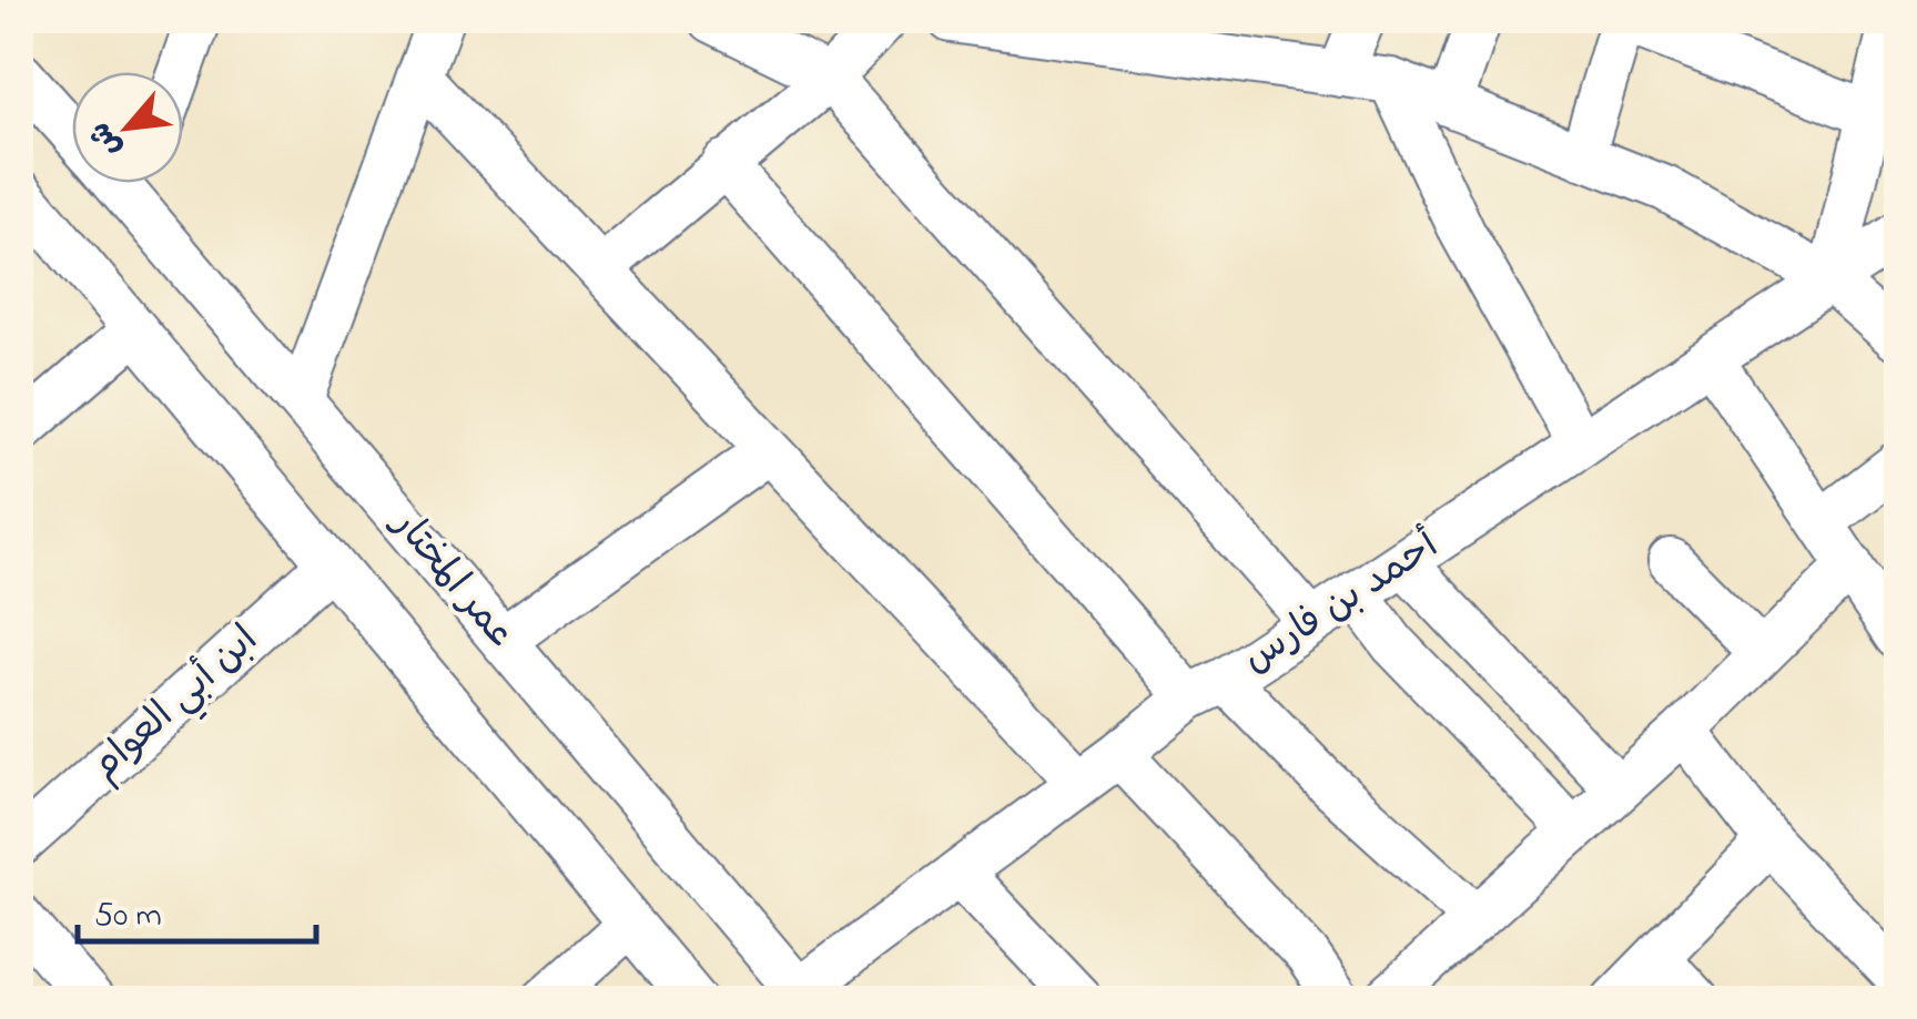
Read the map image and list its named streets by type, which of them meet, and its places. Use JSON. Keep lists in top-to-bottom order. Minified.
{"streets":{"street":["عمر المختار","أحمد بن فارس","ابن أبي العوام"]},"crossings":[["عمر المختار","أحمد بن فارس"]],"scale_bar":"50 m","north":"bottom left"}
